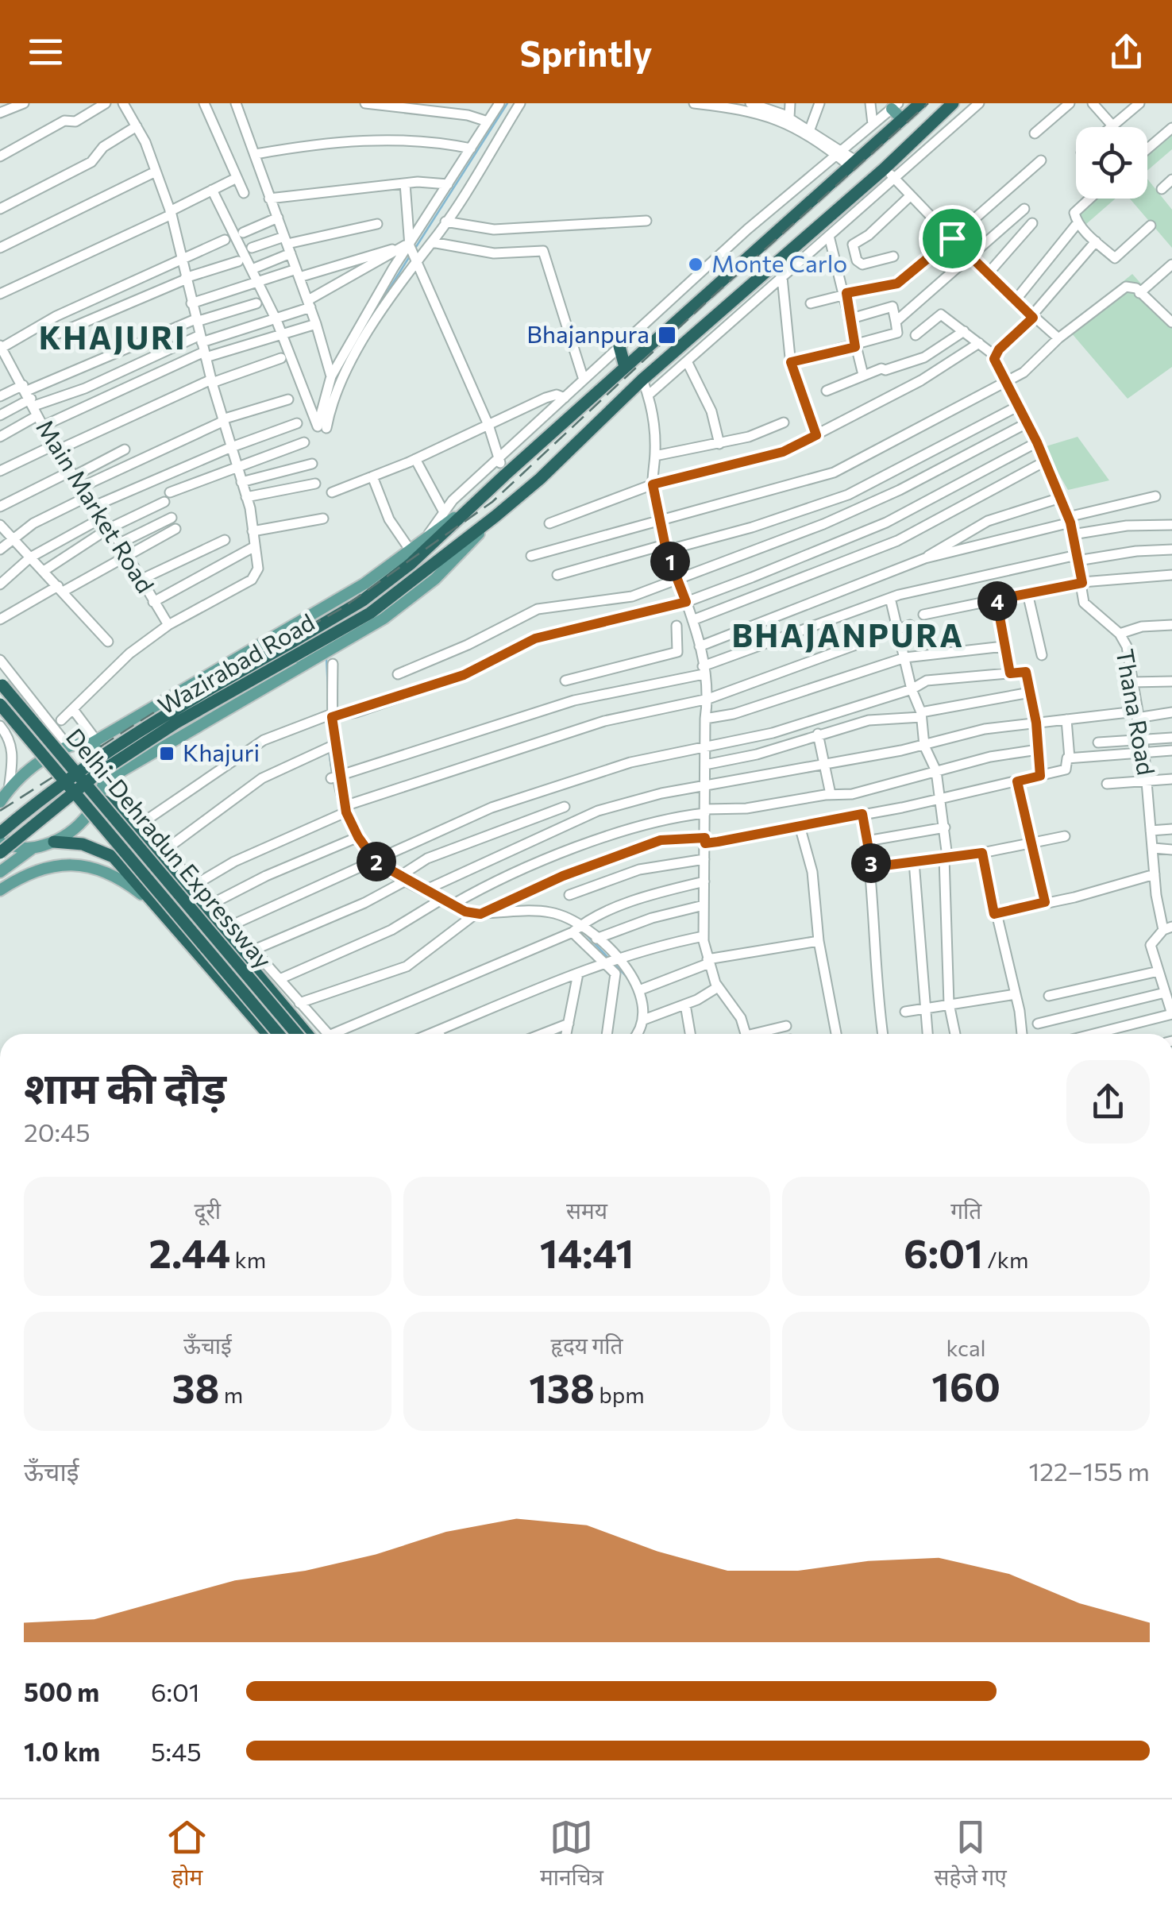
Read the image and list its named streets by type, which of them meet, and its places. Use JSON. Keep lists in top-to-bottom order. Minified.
{"streets":{"highway":["Wazirabad Road","Delhi-Dehradun Expressway"],"street":["Main Market Road","Thana Road"]},"districts":["KHAJURI","BHAJANPURA"],"places":{"other":["Monte Carlo"],"transit":["Bhajanpura","Khajuri"]},"page":{"header":"Sprintly","pins":["1","4","2","3"],"heading":["शाम की दौड़","20:45"],"stats":[["दूरी","2.44 km"],["समय","14:41"],["गति","6:01 /km"],["ऊँचाई","38 m"],["हृदय गति","138 bpm"],["kcal","160"]],"chart":["ऊँचाई","122–155 m"],"list":[{"name":"500 m","note":"6:01"},{"name":"1.0 km","note":"5:45"}],"tabs":["होम","मानचित्र","सहेजे गए"]}}
